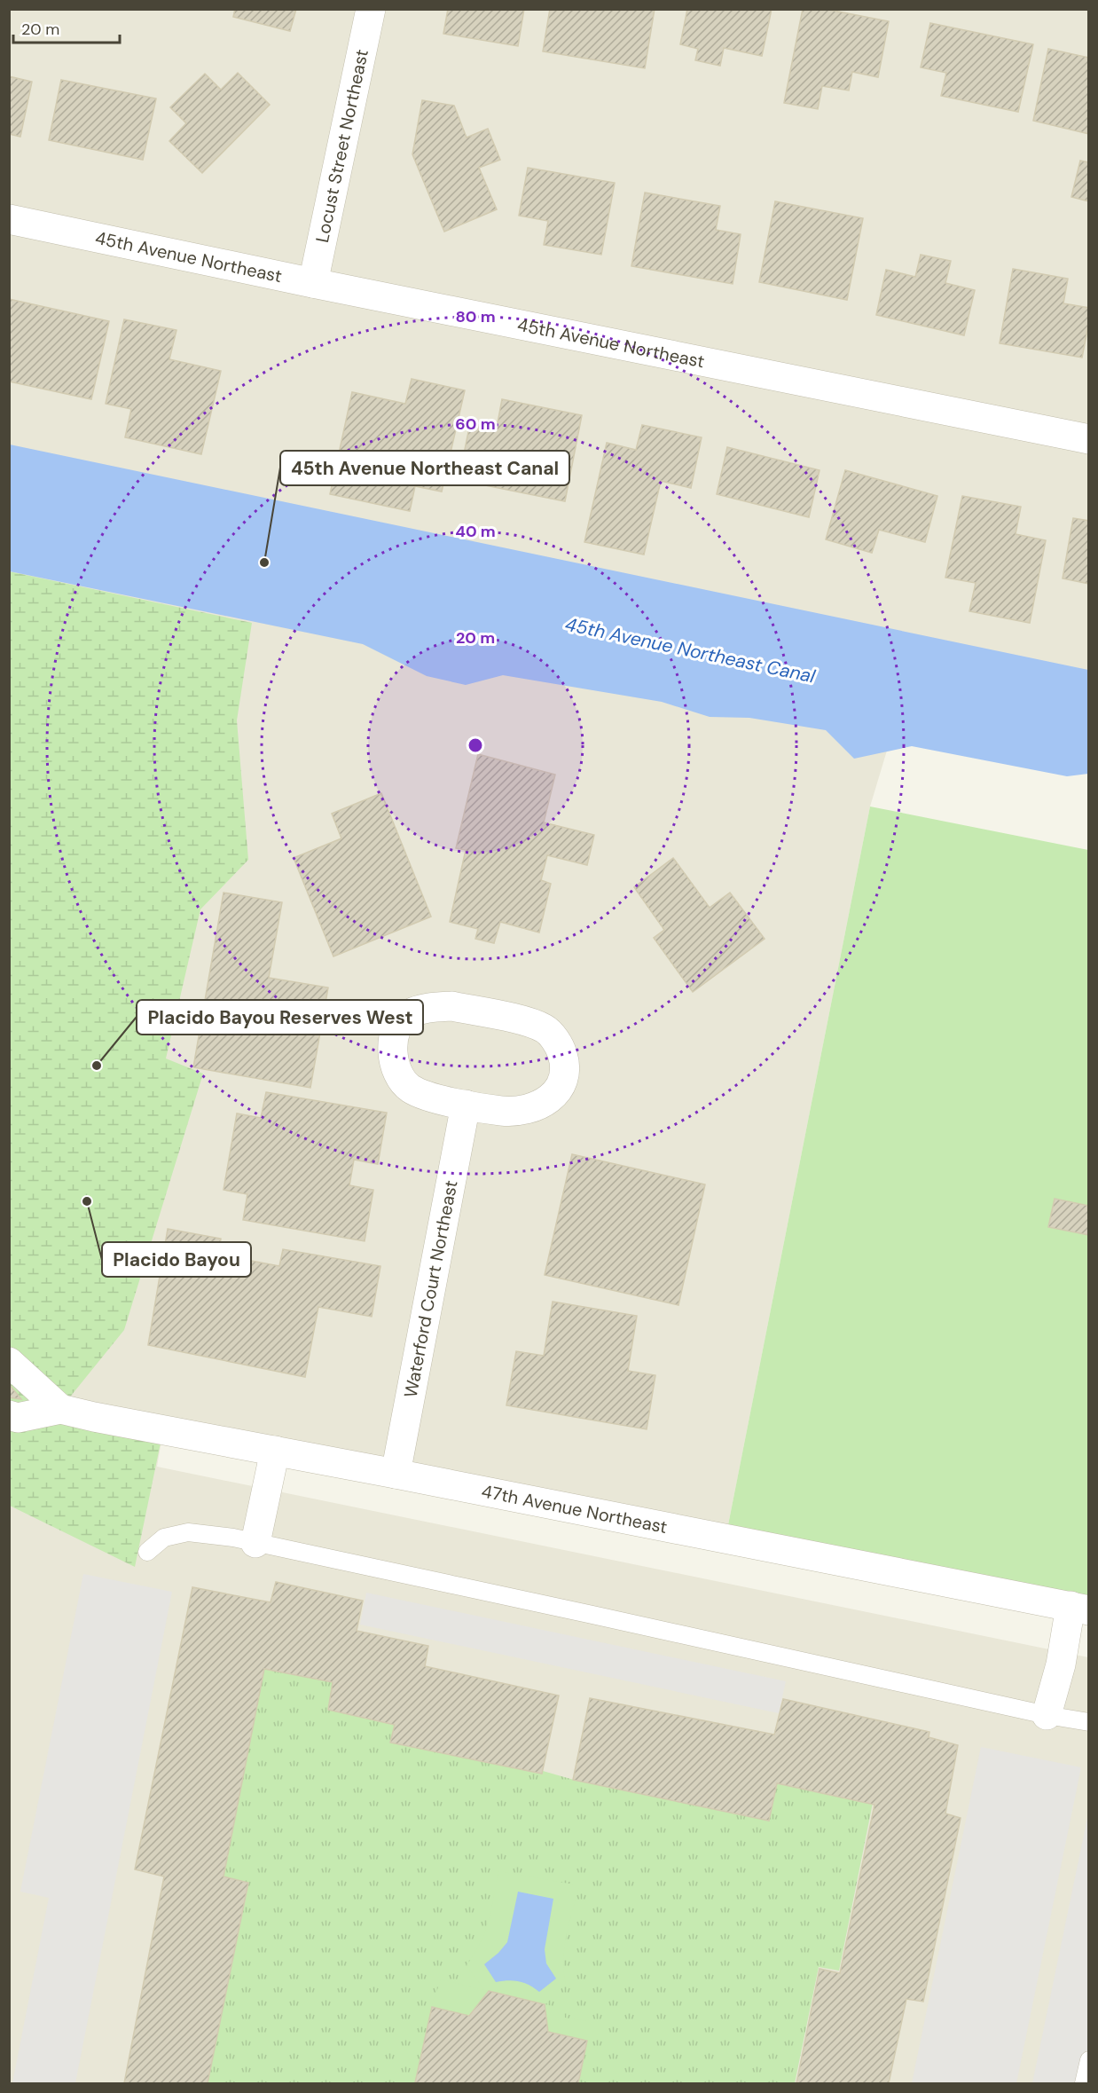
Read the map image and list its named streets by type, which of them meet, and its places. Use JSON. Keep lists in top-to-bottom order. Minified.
{"streets":{"street":["Locust Street Northeast","45th Avenue Northeast","Waterford Court Northeast","47th Avenue Northeast"]},"crossings":[["Locust Street Northeast","45th Avenue Northeast"],["Waterford Court Northeast","47th Avenue Northeast"]],"water":["45th Avenue Northeast Canal"],"places":["45th Avenue Northeast Canal","Placido Bayou Reserves West","Placido Bayou"],"scale_bar":"20 m","rings":["80 m","60 m","40 m","20 m"]}
